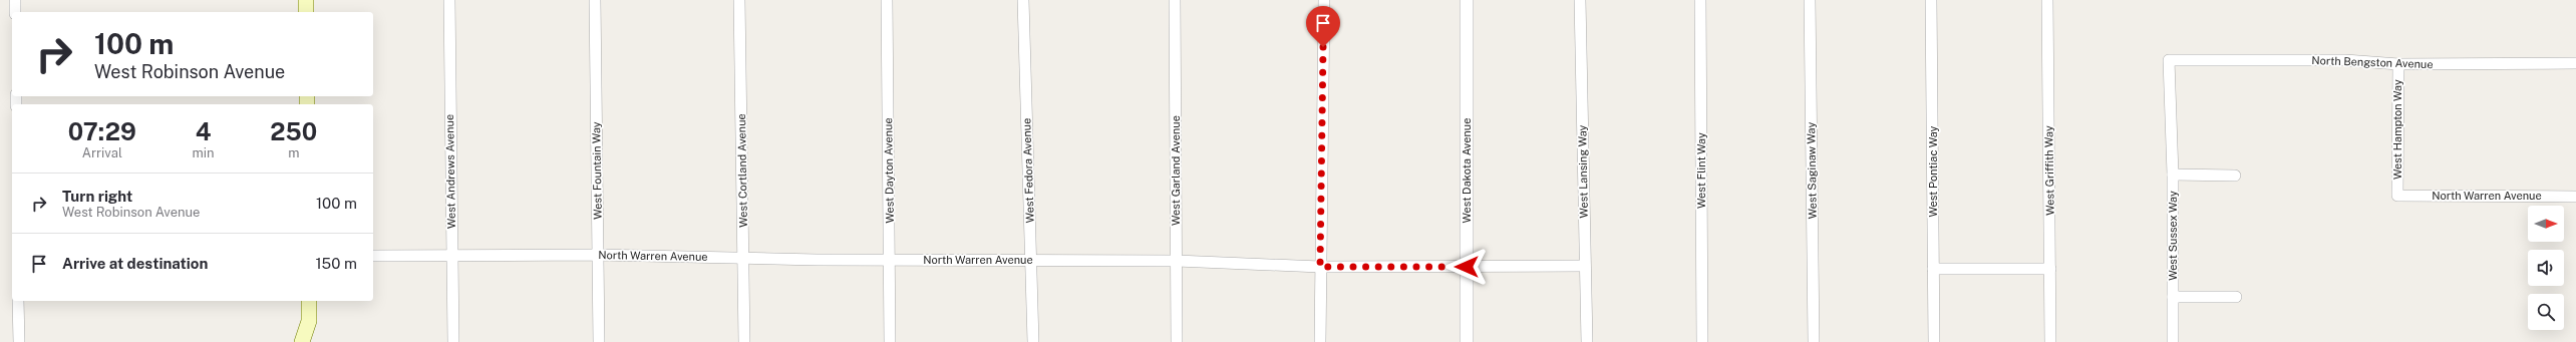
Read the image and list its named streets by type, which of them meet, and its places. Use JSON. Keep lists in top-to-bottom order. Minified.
{"streets":{"street":["North Bengston Avenue","West Hampton Way","West Fountain Way","West Cortland Avenue","West Dayton Avenue","West Fedora Avenue","West Garland Avenue","West Dakota Avenue","West Flint Way","West Saginaw Way","West Griffith Way","West Andrews Avenue","West Lansing Way","West Pontiac Way","North Warren Avenue","West Sussex Way"]},"crossings":[["North Bengston Avenue","West Hampton Way"],["North Bengston Avenue","West Sussex Way"],["West Hampton Way","North Warren Avenue"],["West Fountain Way","North Warren Avenue"],["West Cortland Avenue","North Warren Avenue"],["West Dayton Avenue","North Warren Avenue"],["West Fedora Avenue","North Warren Avenue"],["West Garland Avenue","North Warren Avenue"],["West Dakota Avenue","North Warren Avenue"],["West Andrews Avenue","North Warren Avenue"],["West Lansing Way","North Warren Avenue"]],"north":"right","page":{"turn":["100 m","West Robinson Avenue"],"eta":["07:29","Arrival","4","min","250","m"],"list":[{"name":"Turn right","note":"West Robinson Avenue","value":"100 m"},{"name":"Arrive at destination","value":"150 m"}]}}
